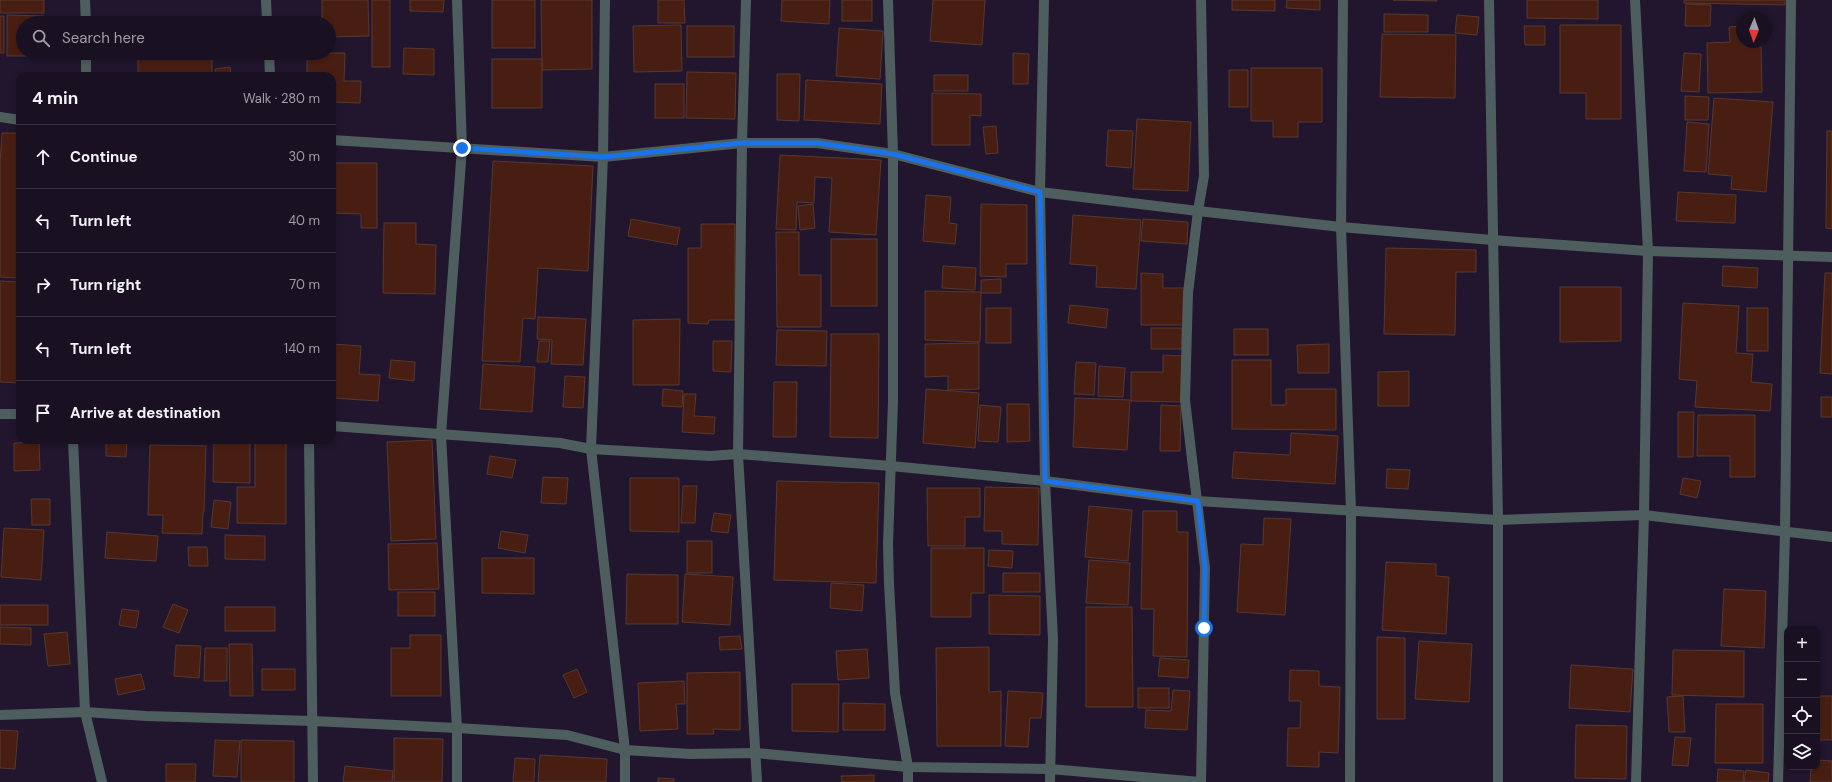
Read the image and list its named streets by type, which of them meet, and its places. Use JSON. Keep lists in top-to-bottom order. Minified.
{"north":"bottom","page":{"search":"Search here","heading":["4 min","Walk · 280 m"],"list":[["Continue","30 m"],["Turn left","40 m"],["Turn right","70 m"],["Turn left","140 m"],"Arrive at destination"],"map_buttons":["+","−"]}}
